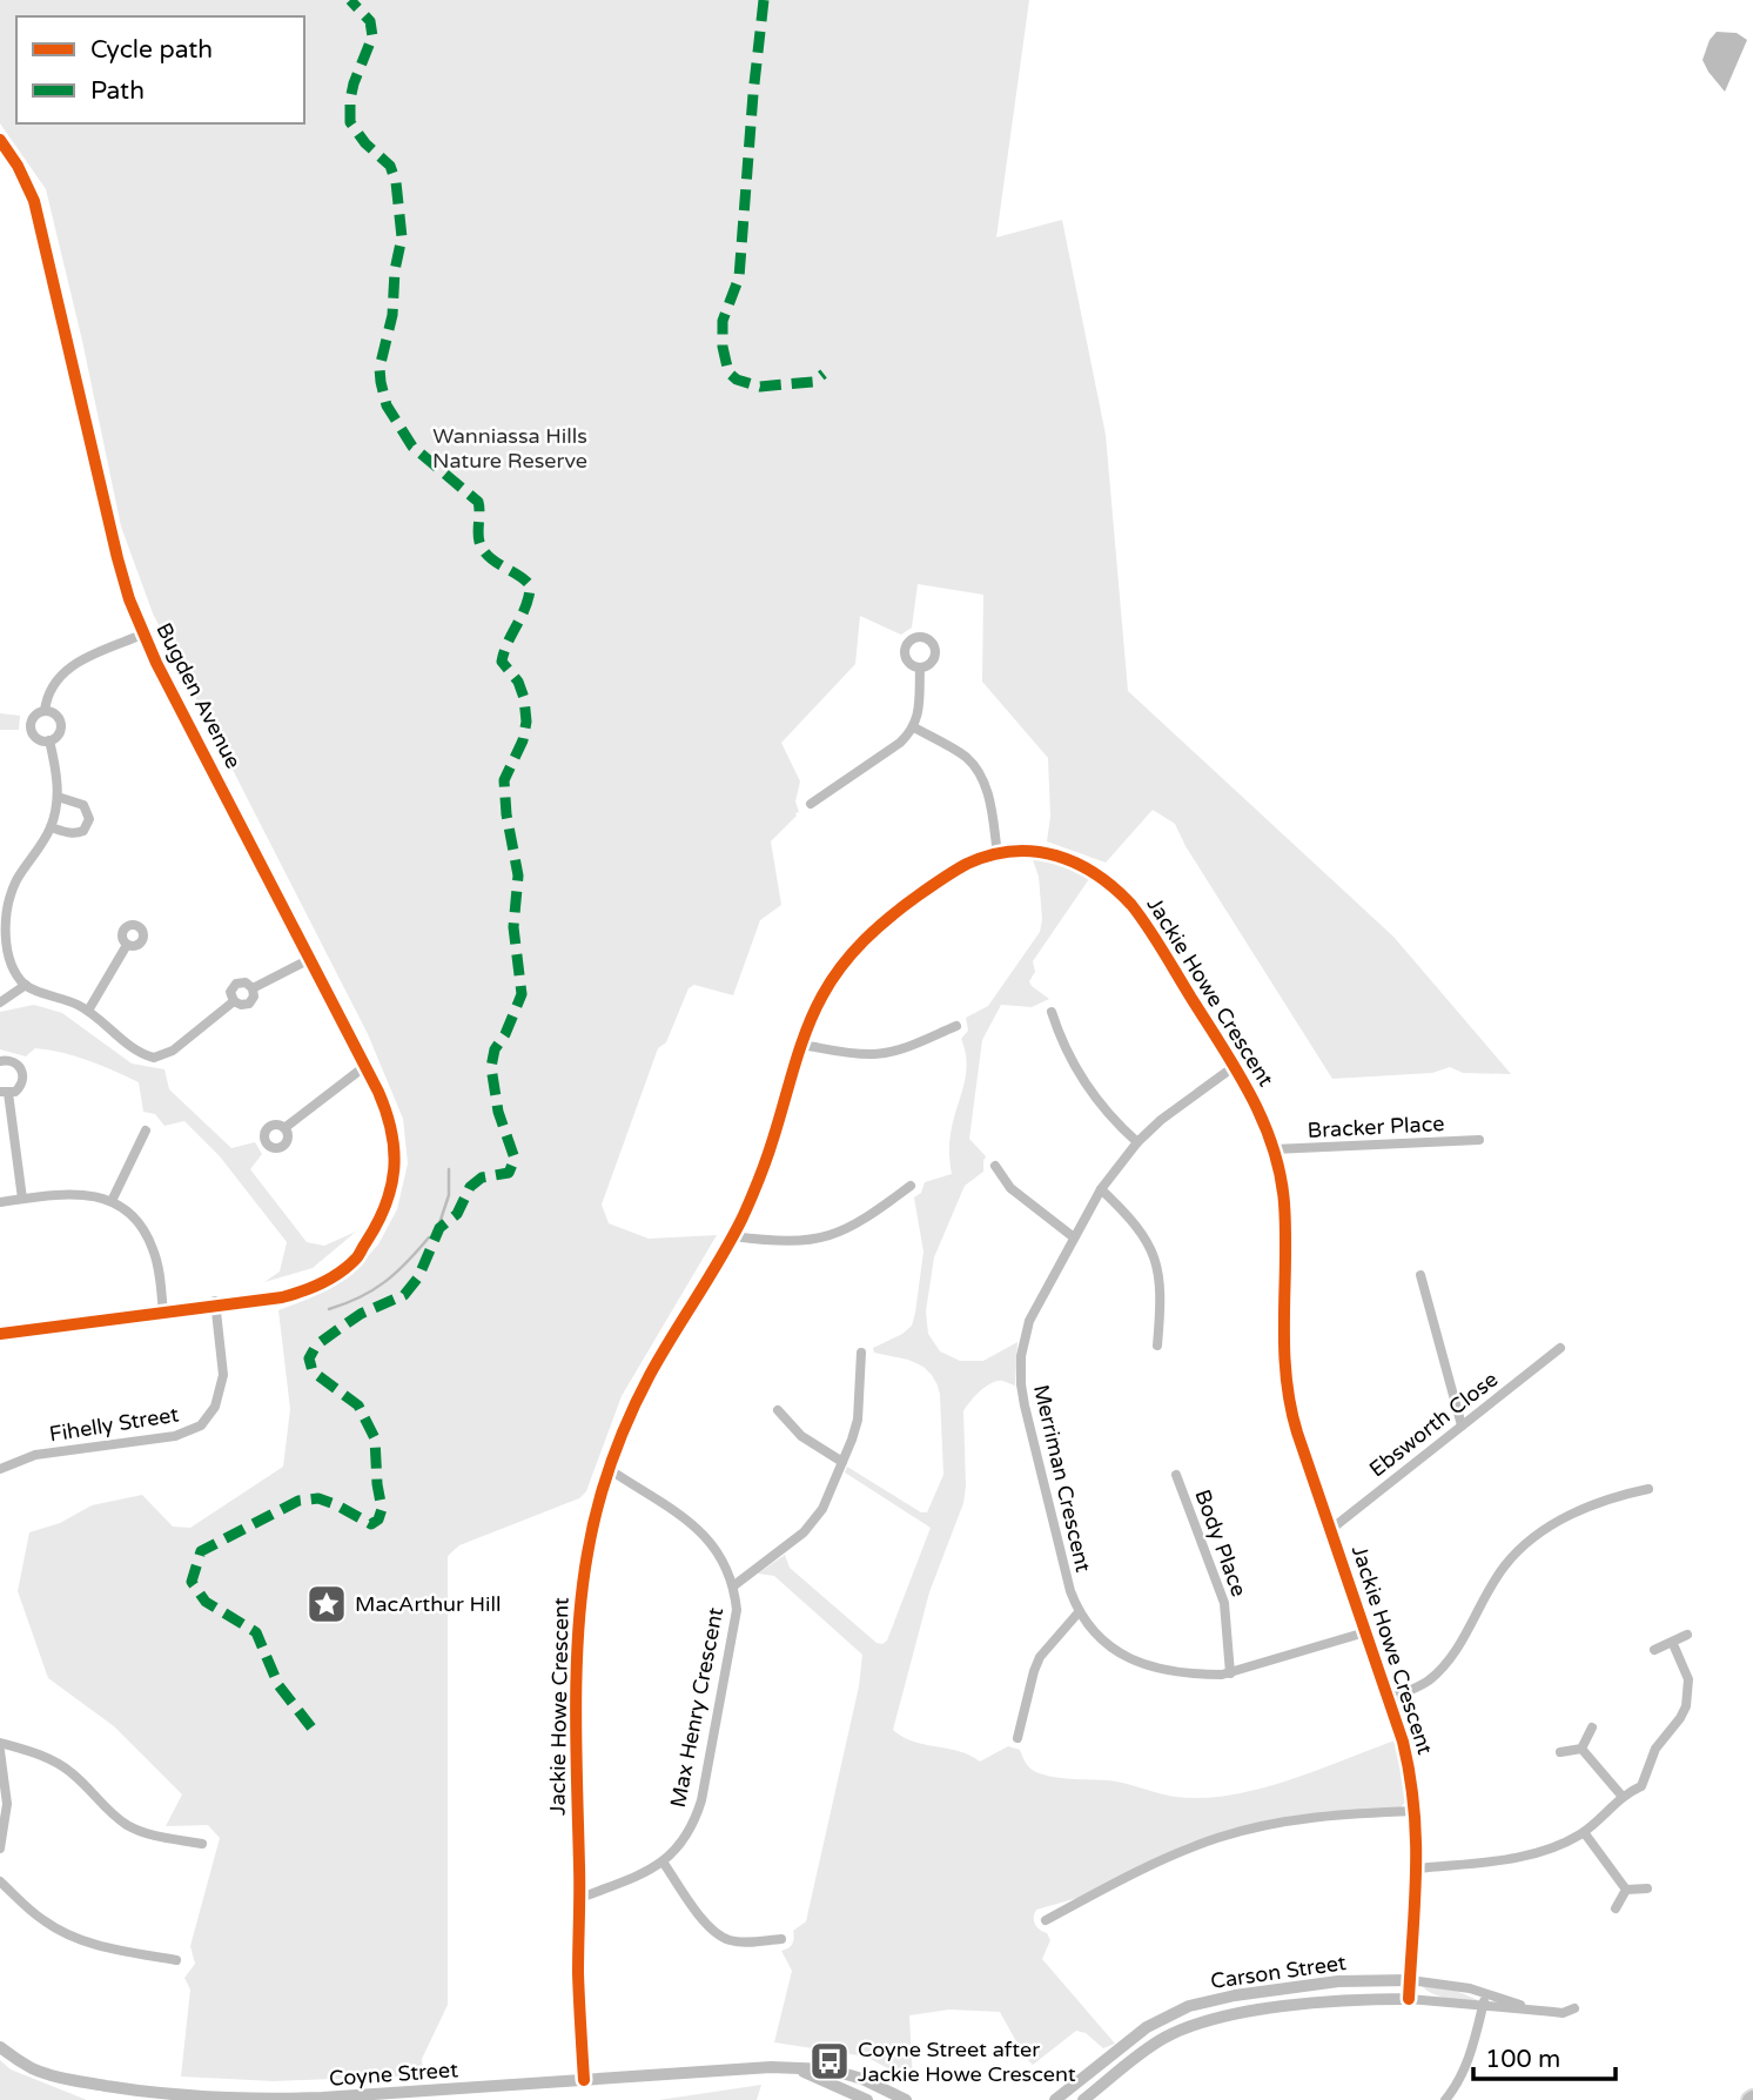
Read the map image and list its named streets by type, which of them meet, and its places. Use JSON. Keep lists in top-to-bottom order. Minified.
{"streets":{"street":["Bugden Avenue","Jackie Howe Crescent","Bracker Place","Fihelly Street","Ebsworth Close","Merriman Crescent","Body Place","Max Henry Crescent","Carson Street","Coyne Street"]},"crossings":[["Bugden Avenue","Fihelly Street"],["Jackie Howe Crescent","Bracker Place"],["Jackie Howe Crescent","Ebsworth Close"],["Jackie Howe Crescent","Merriman Crescent"],["Jackie Howe Crescent","Max Henry Crescent"],["Jackie Howe Crescent","Carson Street"],["Jackie Howe Crescent","Coyne Street"],["Merriman Crescent","Body Place"]],"parks":["Wanniassa Hills Nature Reserve"],"places":{"place":["MacArthur Hill"],"bus stop":["Coyne Street after Jackie Howe Crescent"]},"legend":["Cycle path","Path"],"scale_bar":"100 m"}
